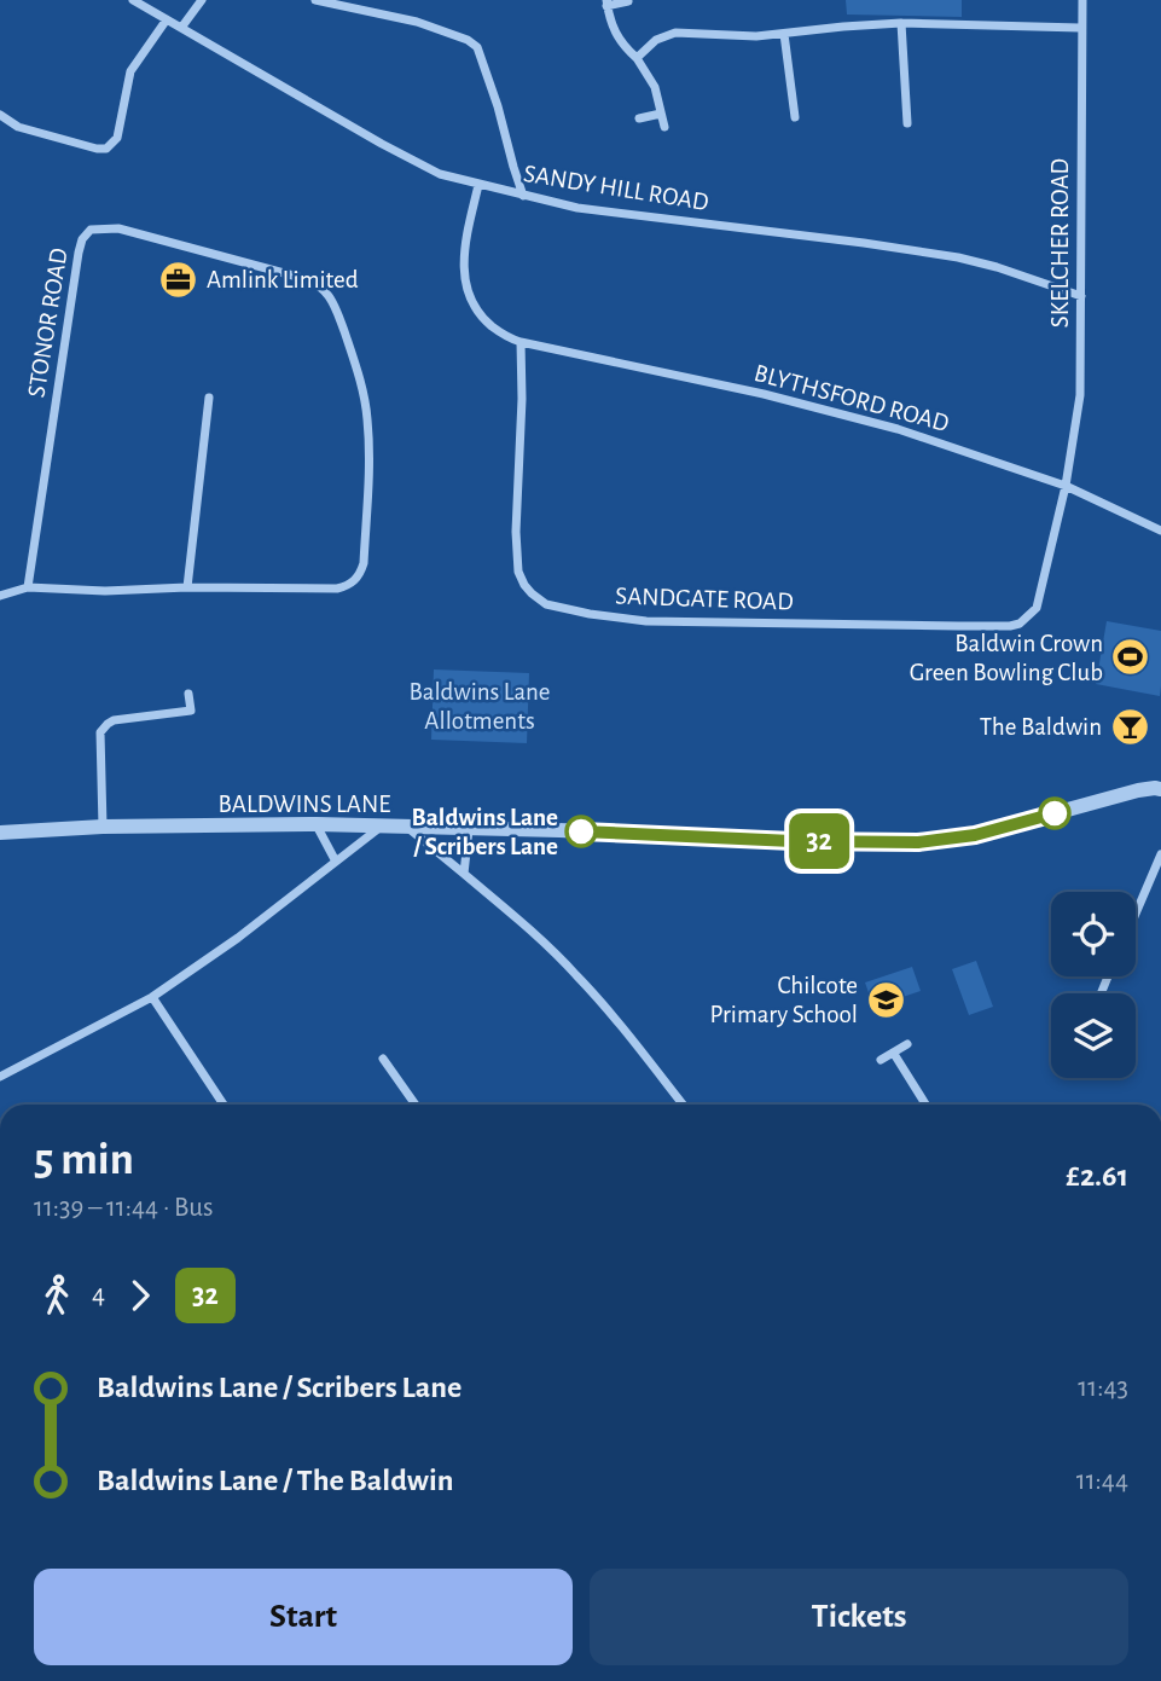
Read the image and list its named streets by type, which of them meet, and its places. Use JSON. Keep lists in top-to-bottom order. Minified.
{"streets":{"street":["SANDY HILL ROAD","SKELCHER ROAD","STONOR ROAD","BLYTHSFORD ROAD","SANDGATE ROAD","BALDWINS LANE"]},"crossings":[["SANDY HILL ROAD","SKELCHER ROAD"],["SKELCHER ROAD","BLYTHSFORD ROAD"],["SKELCHER ROAD","SANDGATE ROAD"],["BLYTHSFORD ROAD","SANDGATE ROAD"]],"parks":["Baldwins Lane Allotments"],"places":{"office":["Amlink Limited"],"sports":["Baldwin Crown Green Bowling Club"],"bar":["The Baldwin"],"other":["Baldwins Lane / Scribers Lane"],"school or university":["Chilcote Primary School"]},"lines":["bus line 32"],"page":{"on_map":"32","heading":["5 min","11:39 – 11:44 · Bus","£2.61"],"legs":["4","32"],"list":[{"name":"Baldwins Lane / Scribers Lane","value":"11:43"},{"name":"Baldwins Lane / The Baldwin","value":"11:44"}],"buttons":["Start","Tickets"]}}
